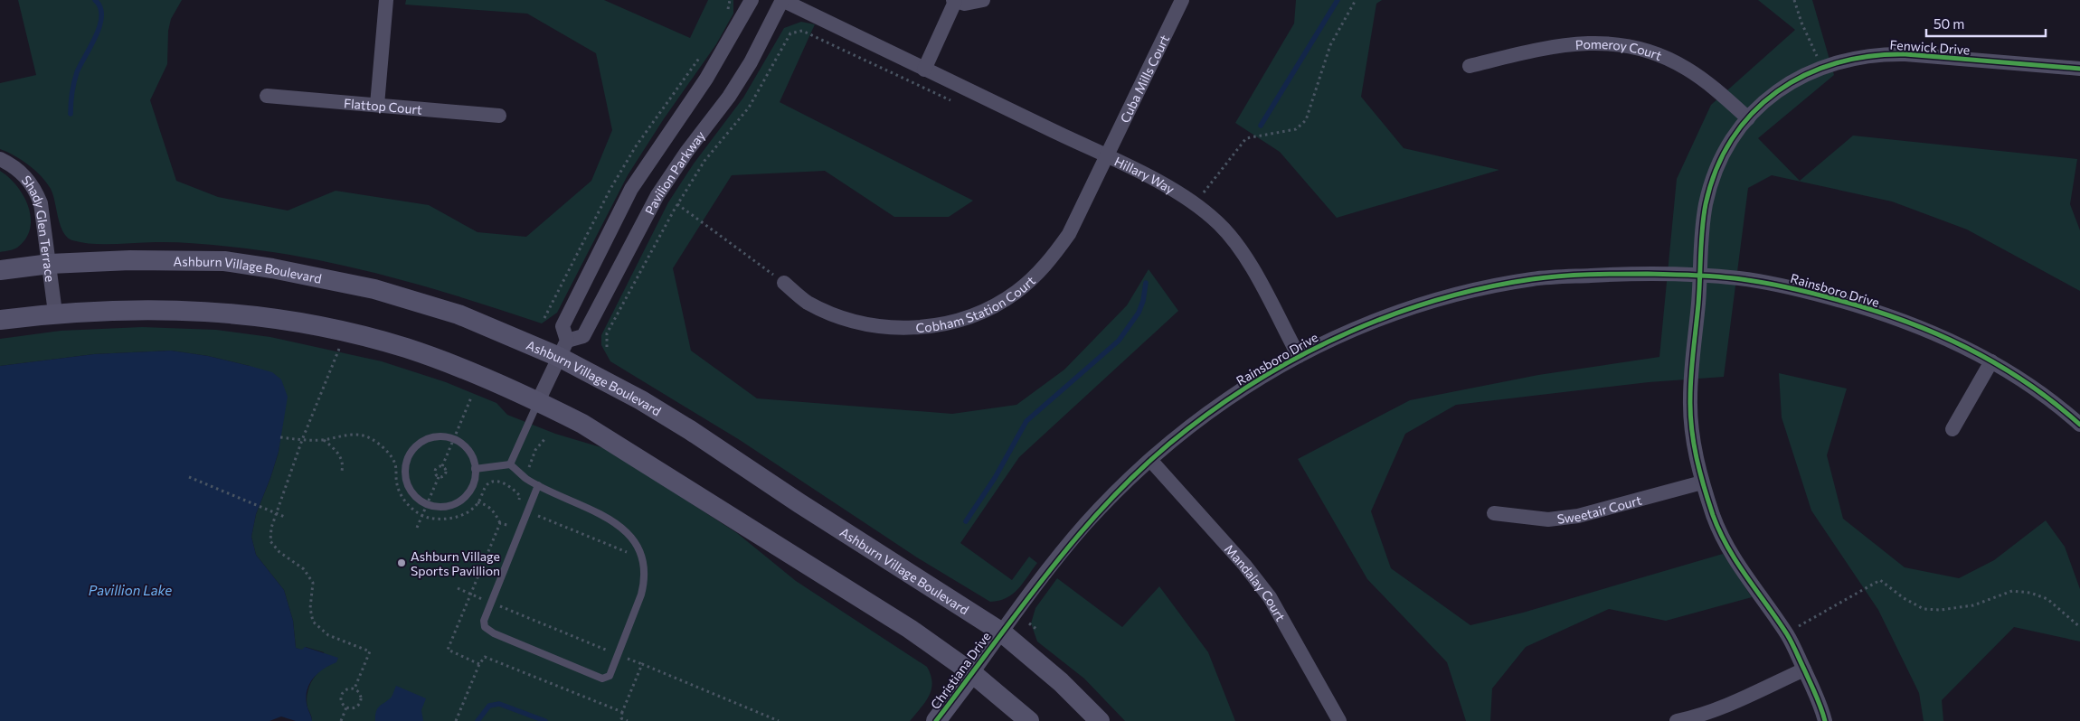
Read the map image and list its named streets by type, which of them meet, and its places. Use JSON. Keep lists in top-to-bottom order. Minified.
{"streets":{"main road":["Ashburn Village Boulevard","Christiana Drive"],"street":["Fenwick Drive","Pomeroy Court","Cuba Mills Court","Flattop Court","Pavilion Parkway","Hillary Way","Shady Glen Terrace","Rainsboro Drive","Cobham Station Court","Sweetair Court","Mandalay Court"]},"crossings":[["Fenwick Drive","Pomeroy Court"],["Fenwick Drive","Rainsboro Drive"],["Fenwick Drive","Sweetair Court"],["Cuba Mills Court","Hillary Way"],["Cuba Mills Court","Cobham Station Court"],["Pavilion Parkway","Hillary Way"],["Pavilion Parkway","Ashburn Village Boulevard"],["Hillary Way","Rainsboro Drive"],["Hillary Way","Cobham Station Court"],["Shady Glen Terrace","Ashburn Village Boulevard"],["Ashburn Village Boulevard","Rainsboro Drive"],["Ashburn Village Boulevard","Christiana Drive"],["Rainsboro Drive","Mandalay Court"],["Rainsboro Drive","Christiana Drive"]],"water":["Pavillion Lake"],"places":["Ashburn Village Sports Pavillion"],"scale_bar":"50 m"}
